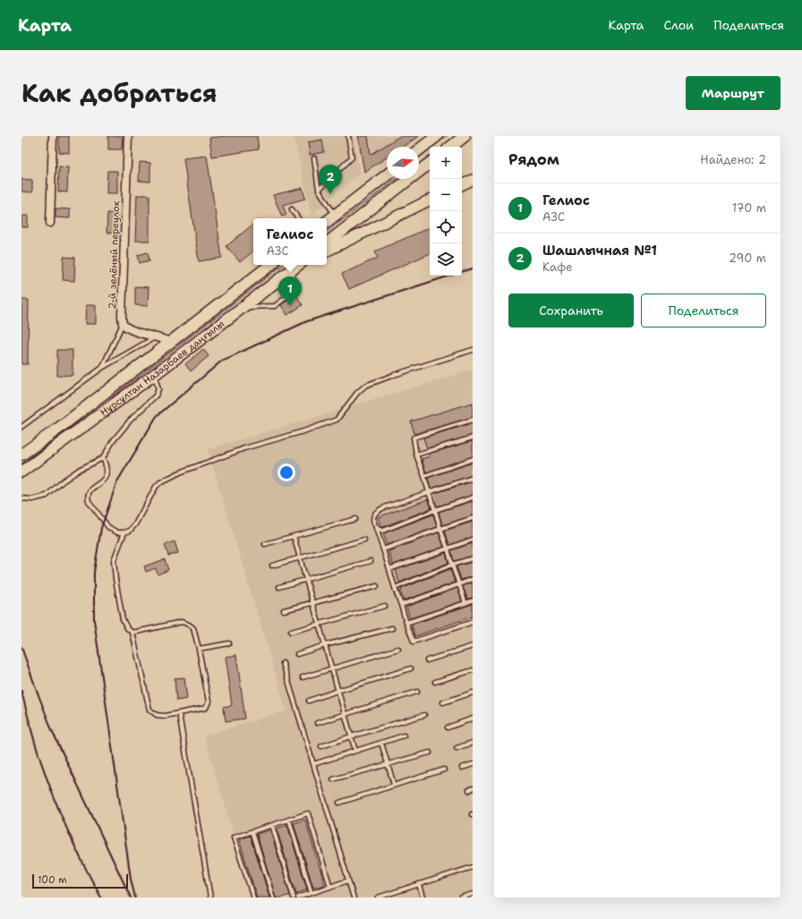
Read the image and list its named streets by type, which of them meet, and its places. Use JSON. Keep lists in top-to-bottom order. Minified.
{"streets":{"main road":["Нұрсұлтан Назарбаев даңғылы"],"street":["2-й зелёный переулок"]},"scale_bar":"100 m","north":"right","page":{"header":"Карта","nav":["Карта","Слои","Поделиться"],"title":"Как добраться","buttons":["Маршрут",["Сохранить","Поделиться"]],"heading":["Рядом","Найдено: 2"],"map_buttons":["+","−"],"pins":["2","1"],"list":[{"mark":"1","name":"Гелиос","note":"АЗС","value":"170 m"},{"mark":"2","name":"Шашлычная №1","note":"Кафе","value":"290 m"}],"popup":["Гелиос","АЗС"],"scale":"100 m"}}
